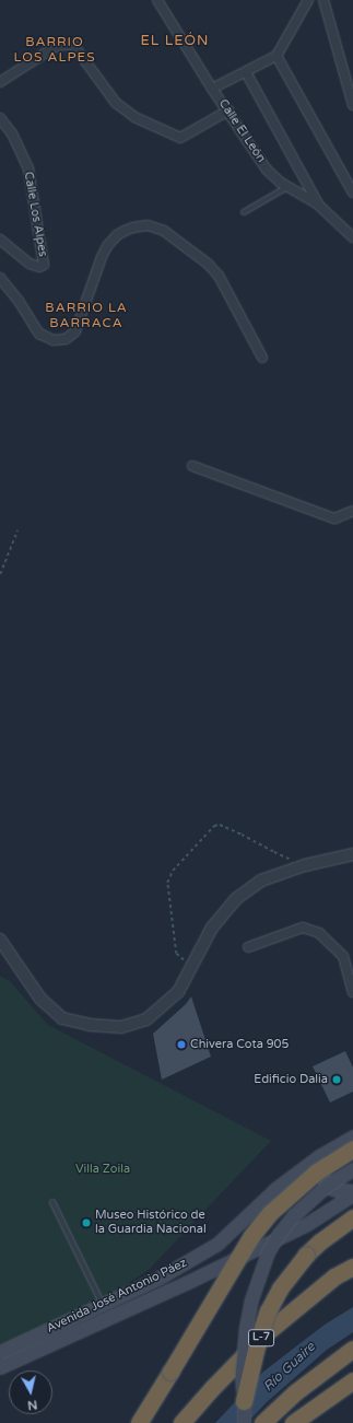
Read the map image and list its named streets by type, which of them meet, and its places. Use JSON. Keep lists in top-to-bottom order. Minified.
{"streets":{"highway":["L-7"],"main road":["Avenida José Antonio Páez"],"street":["Calle El León","Calle Los Alpes"]},"districts":["EL LEÓN","BARRIO LOS ALPES","BARRIO LA BARRACA"],"water":["Río Guaire"],"parks":["Villa Zoila"],"places":["Chivera Cota 905","Edificio Dalia","Museo Histórico de la Guardia Nacional"],"north":"bottom"}
